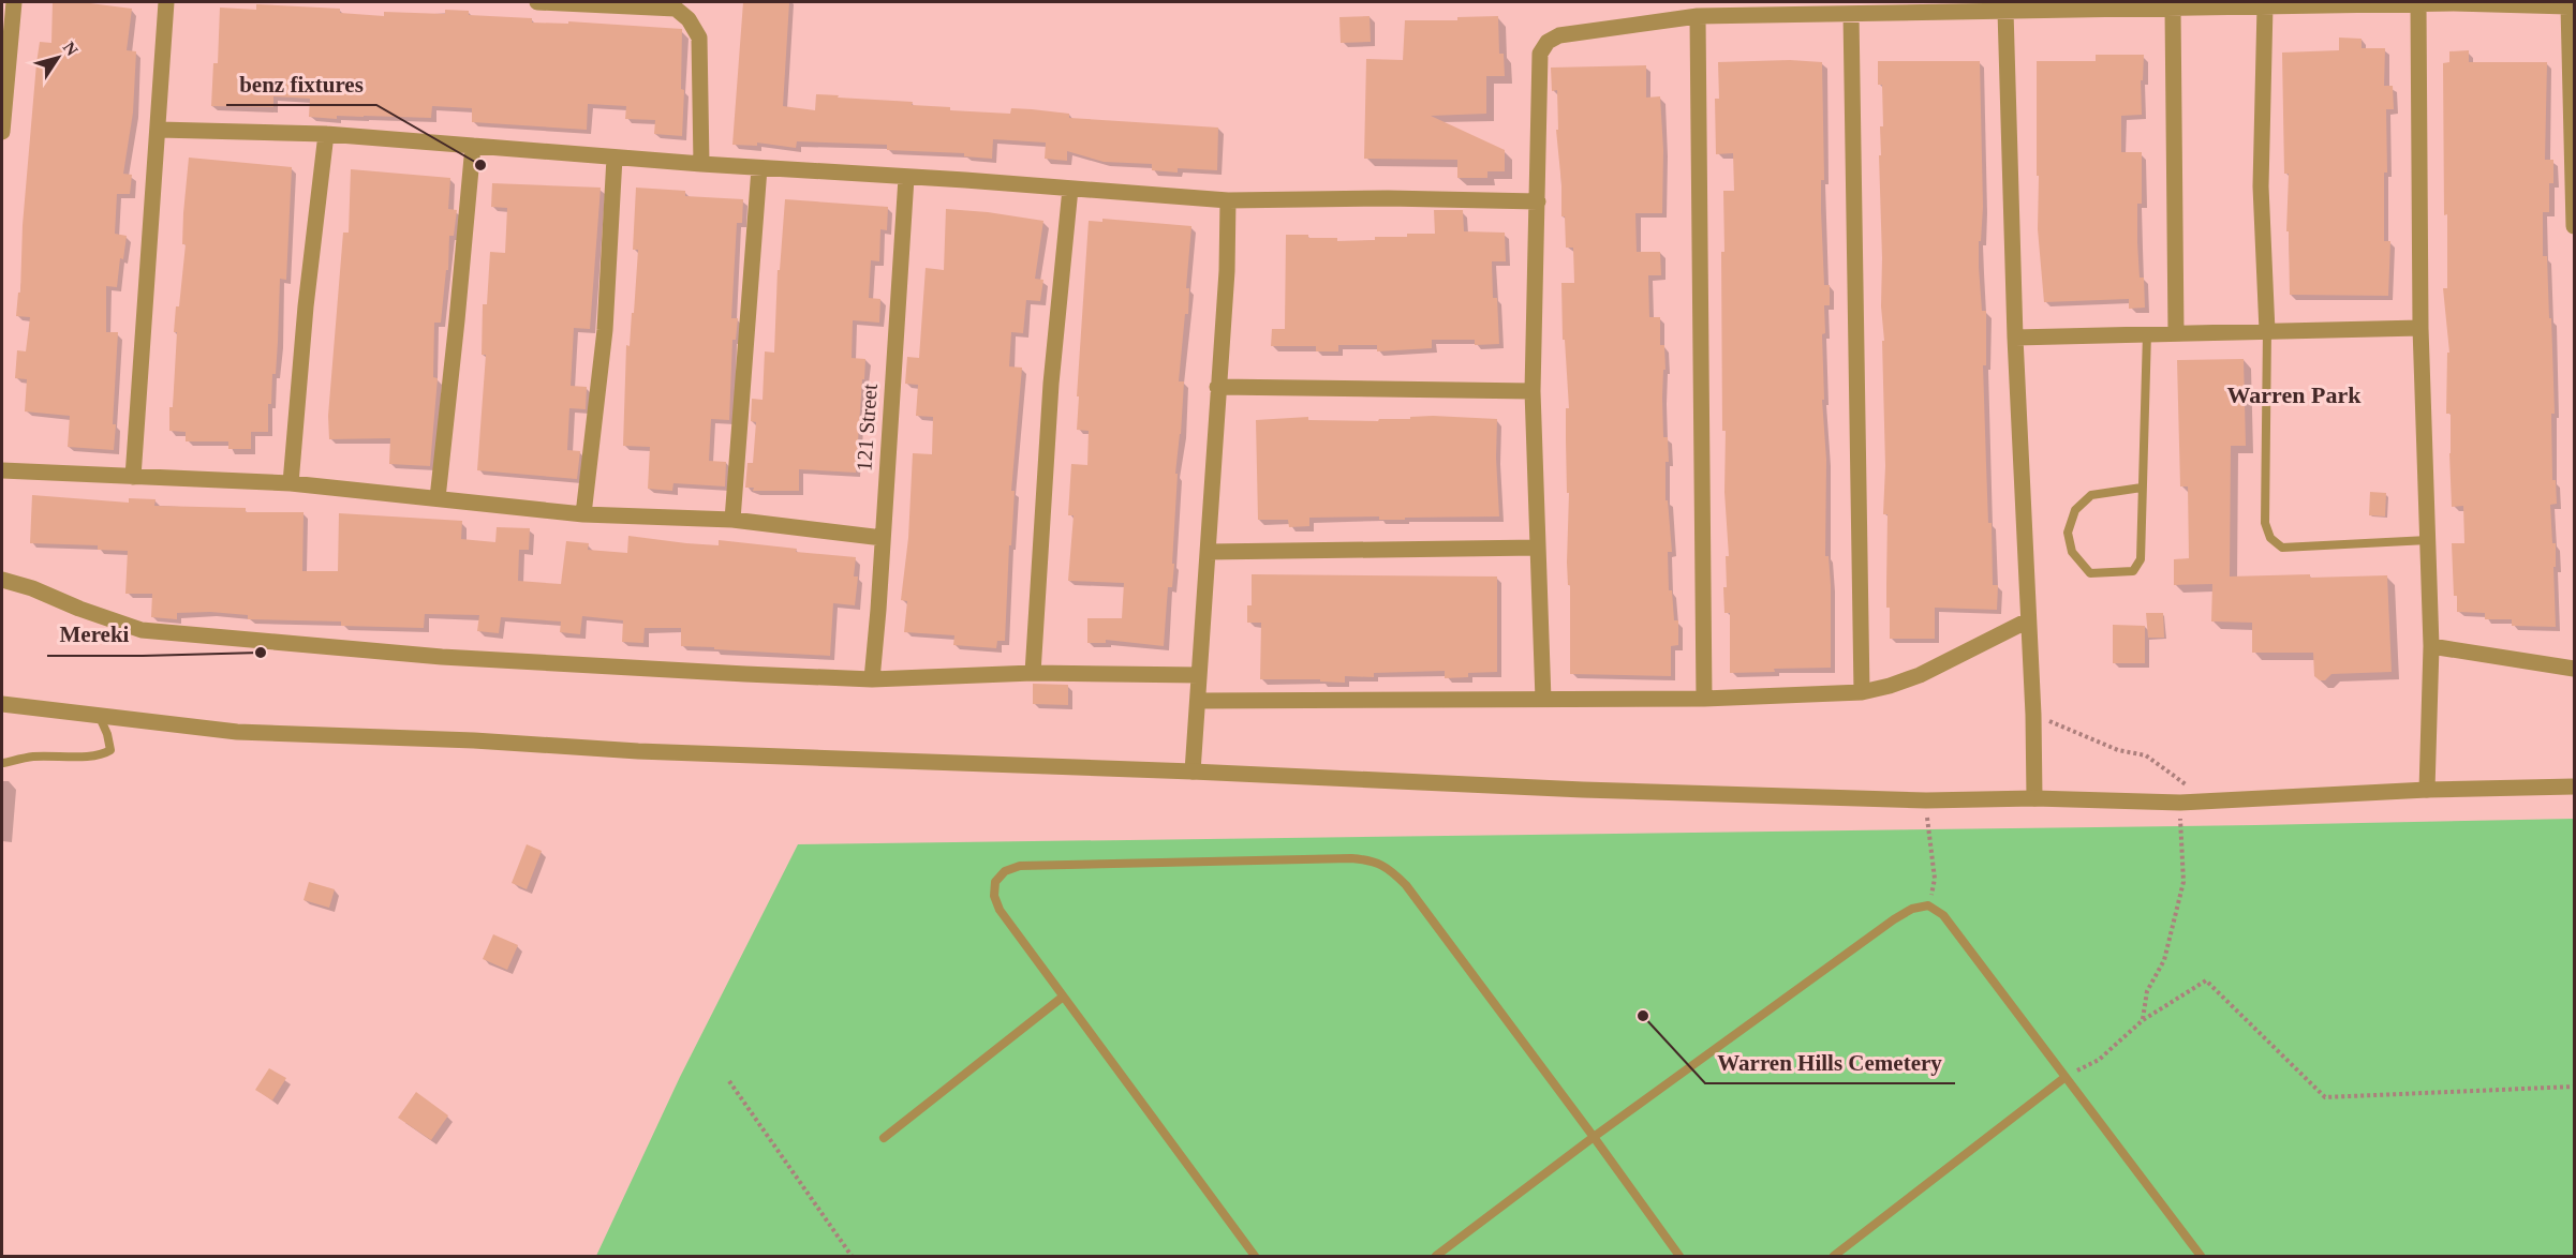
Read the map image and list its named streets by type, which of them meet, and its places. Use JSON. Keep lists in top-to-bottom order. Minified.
{"streets":{"street":["121 Street"]},"districts":["Warren Park"],"places":["benz fixtures","Mereki","Warren Hills Cemetery"],"north":"top right"}
